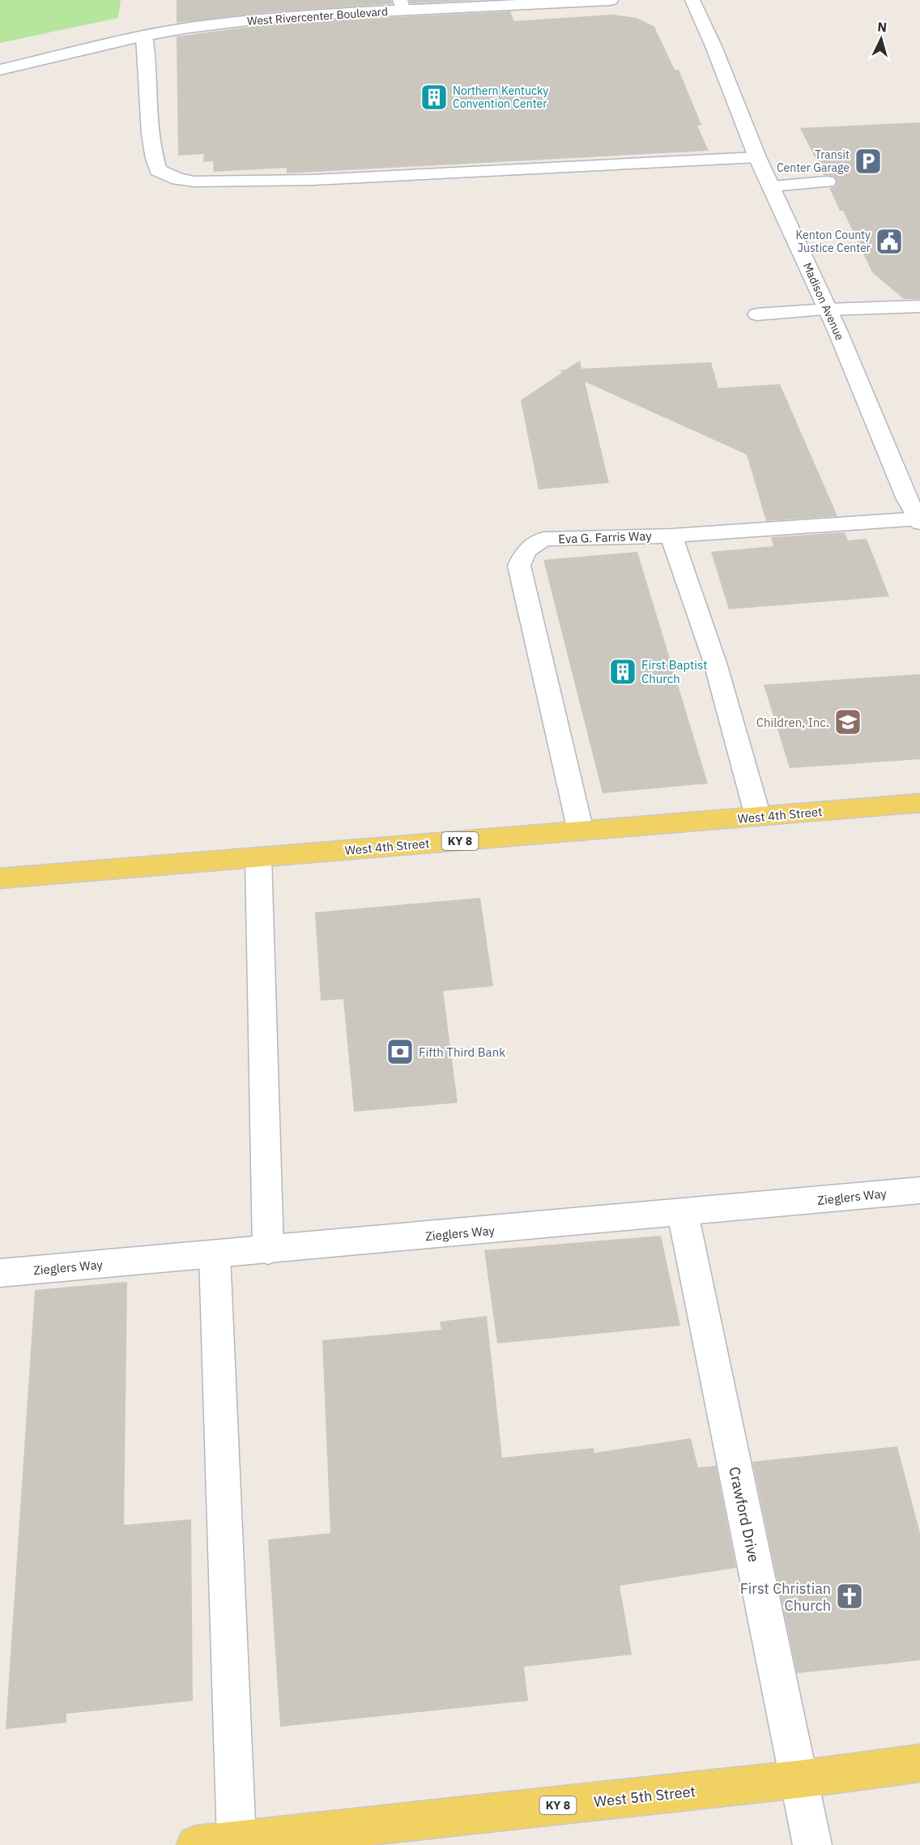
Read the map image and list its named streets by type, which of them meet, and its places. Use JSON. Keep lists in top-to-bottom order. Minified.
{"streets":{"main road":["West 4th Street","KY 8","West 5th Street"],"street":["West Rivercenter Boulevard","Madison Avenue","Eva G. Farris Way","Zieglers Way","Crawford Drive"]},"crossings":[["Madison Avenue","Eva G. Farris Way"],["Eva G. Farris Way","West 4th Street"],["Zieglers Way","Crawford Drive"],["Crawford Drive","West 5th Street"]],"places":{"building":["Northern Kentucky Convention Center","First Baptist Church"],"parking":["Transit Center Garage"],"public building":["Kenton County Justice Center"],"school or university":["Children, Inc."],"bank":["Fifth Third Bank"],"church":["First Christian Church"]},"north":"top"}
